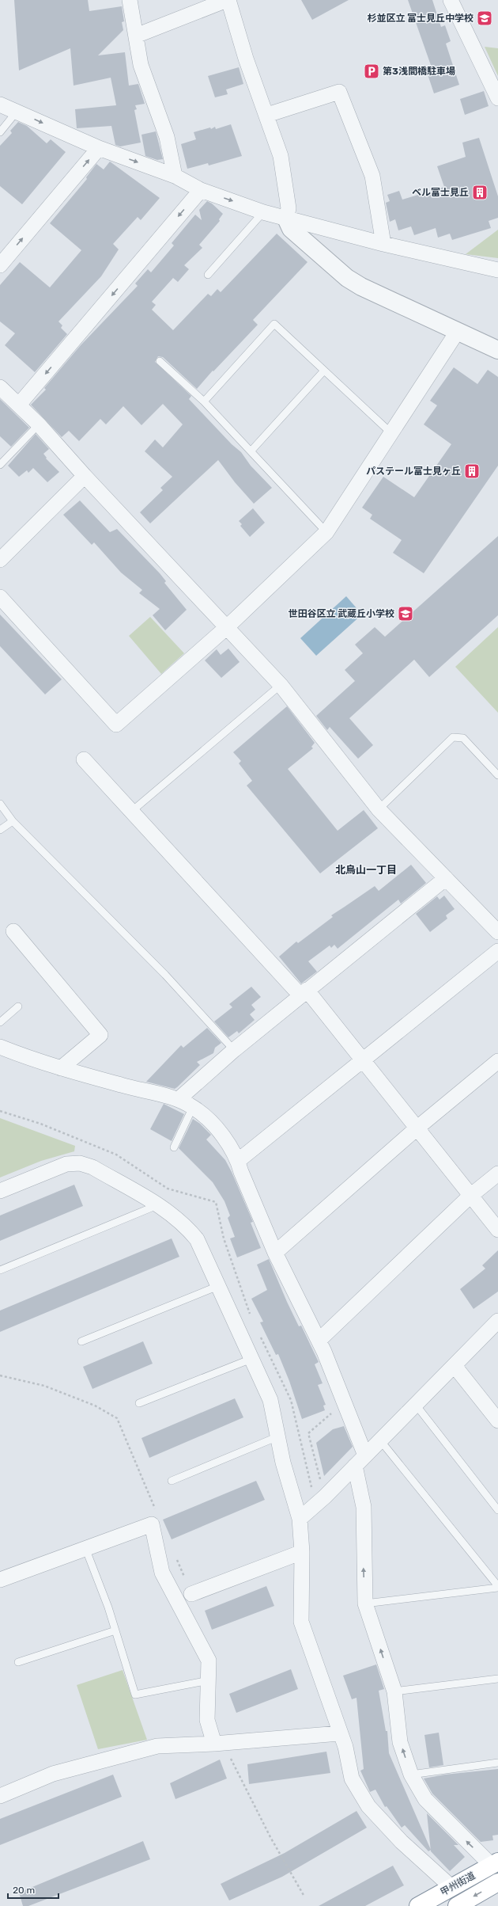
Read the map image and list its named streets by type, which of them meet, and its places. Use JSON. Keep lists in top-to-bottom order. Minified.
{"streets":{"highway":["甲州街道"]},"districts":["北烏山一丁目"],"places":{"school or university":["杉並区立 富士見丘中学校","世田谷区立 武蔵丘小学校"],"parking":["第3浅間橋駐車場"],"building":["ベル富士見丘","パステール富士見ヶ丘"]},"scale_bar":"20 m"}
